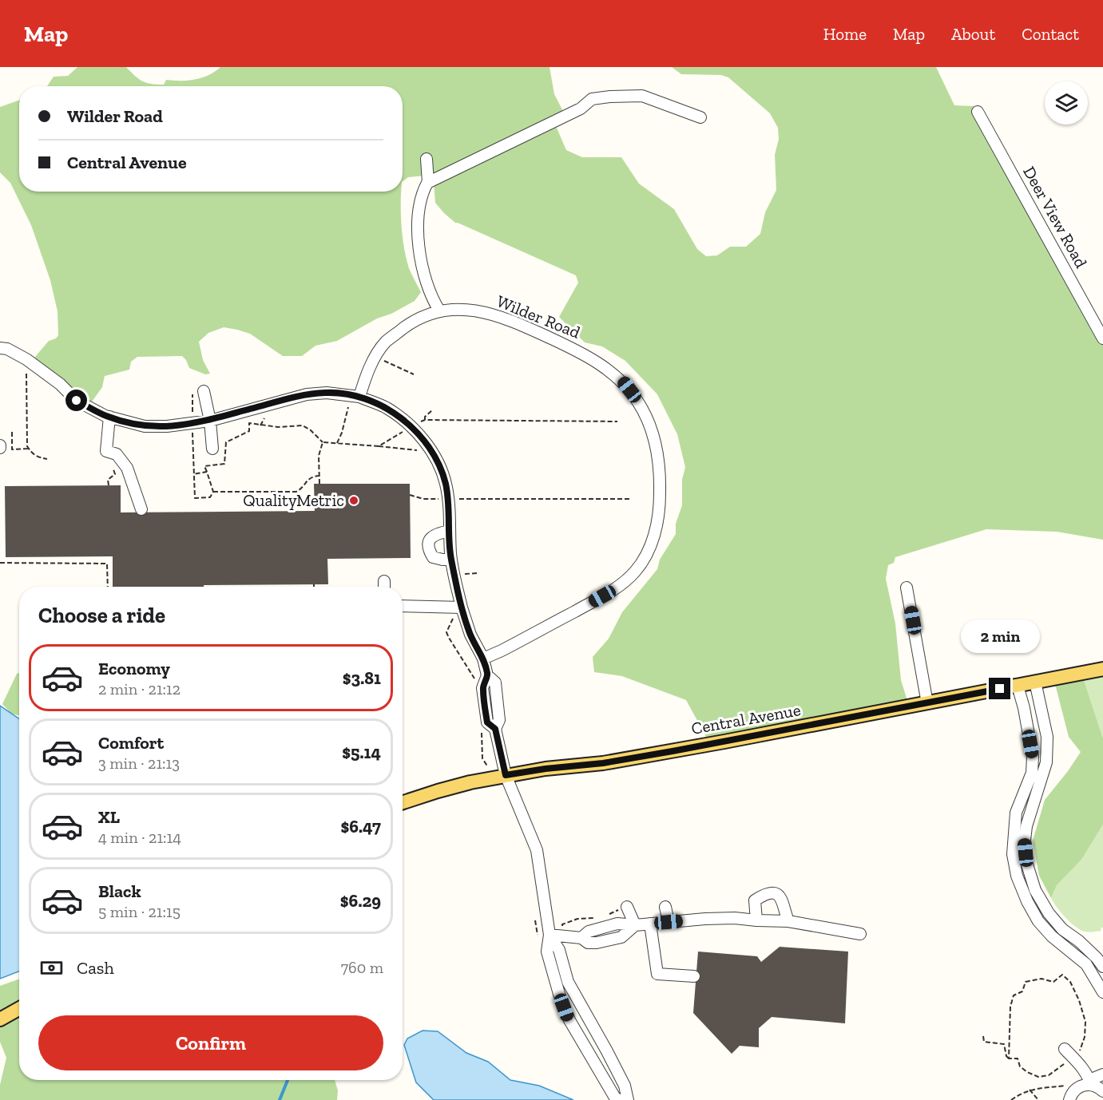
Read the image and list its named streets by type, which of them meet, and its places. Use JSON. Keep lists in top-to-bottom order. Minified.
{"streets":{"main road":["Central Avenue"],"street":["Deer View Road","Wilder Road"]},"places":["QualityMetric"],"page":{"header":"Map","nav":["Home","Map","About","Contact"],"banner":["Wilder Road","Central Avenue"],"heading":"Choose a ride","bubble":"2 min","list":[{"name":"Economy","note":"2 min · 21:12","value":"$3.81"},{"name":"Comfort","note":"3 min · 21:13","value":"$5.14"},{"name":"XL","note":"4 min · 21:14","value":"$6.47"},{"name":"Black","note":"5 min · 21:15","value":"$6.29"}],"pay":["Cash","760 m"],"buttons":"Confirm"}}
